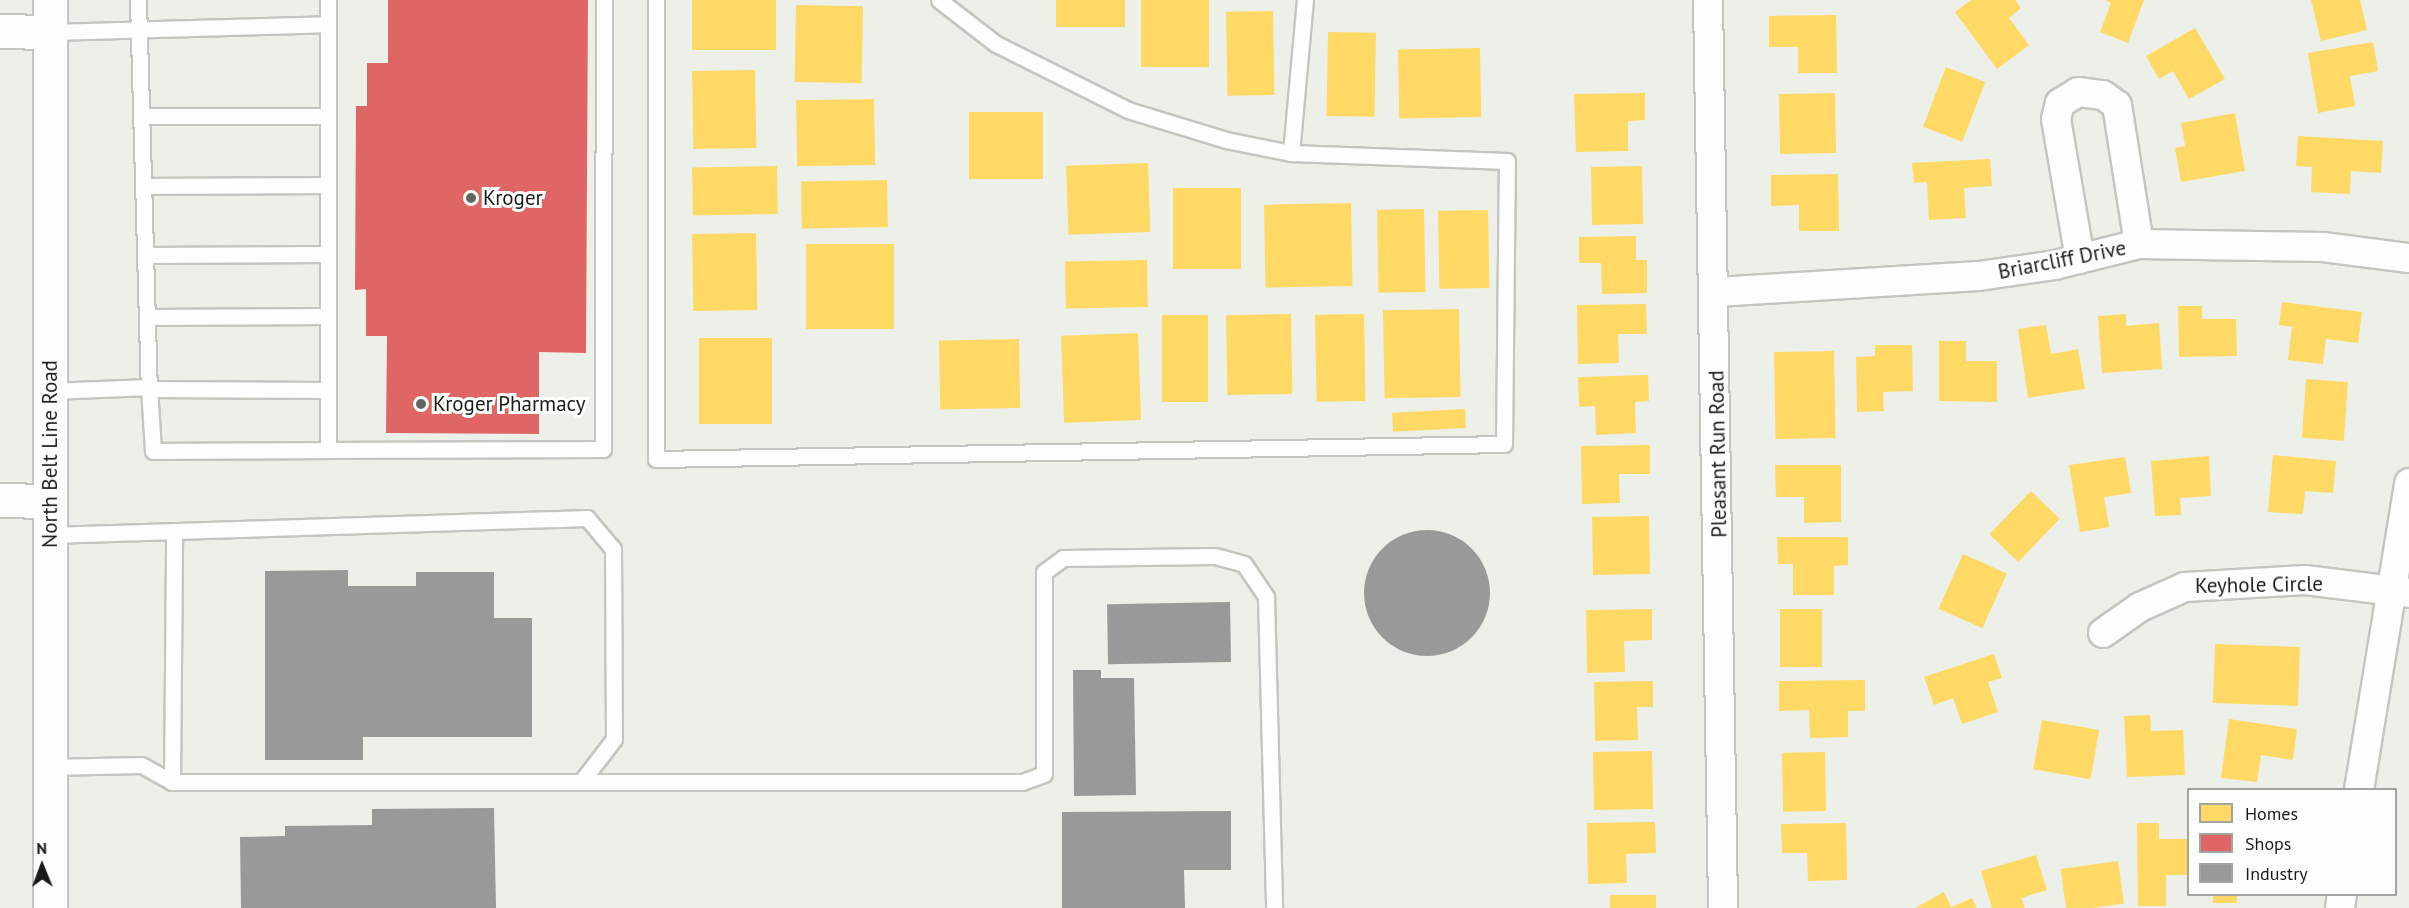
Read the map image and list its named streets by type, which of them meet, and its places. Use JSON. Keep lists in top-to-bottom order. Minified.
{"streets":{"main road":["North Belt Line Road"],"street":["Briarcliff Drive","Pleasant Run Road","Keyhole Circle"]},"crossings":[["Briarcliff Drive","Pleasant Run Road"]],"places":["Kroger","Kroger Pharmacy"],"legend":["Homes","Shops","Industry"],"north":"top"}
